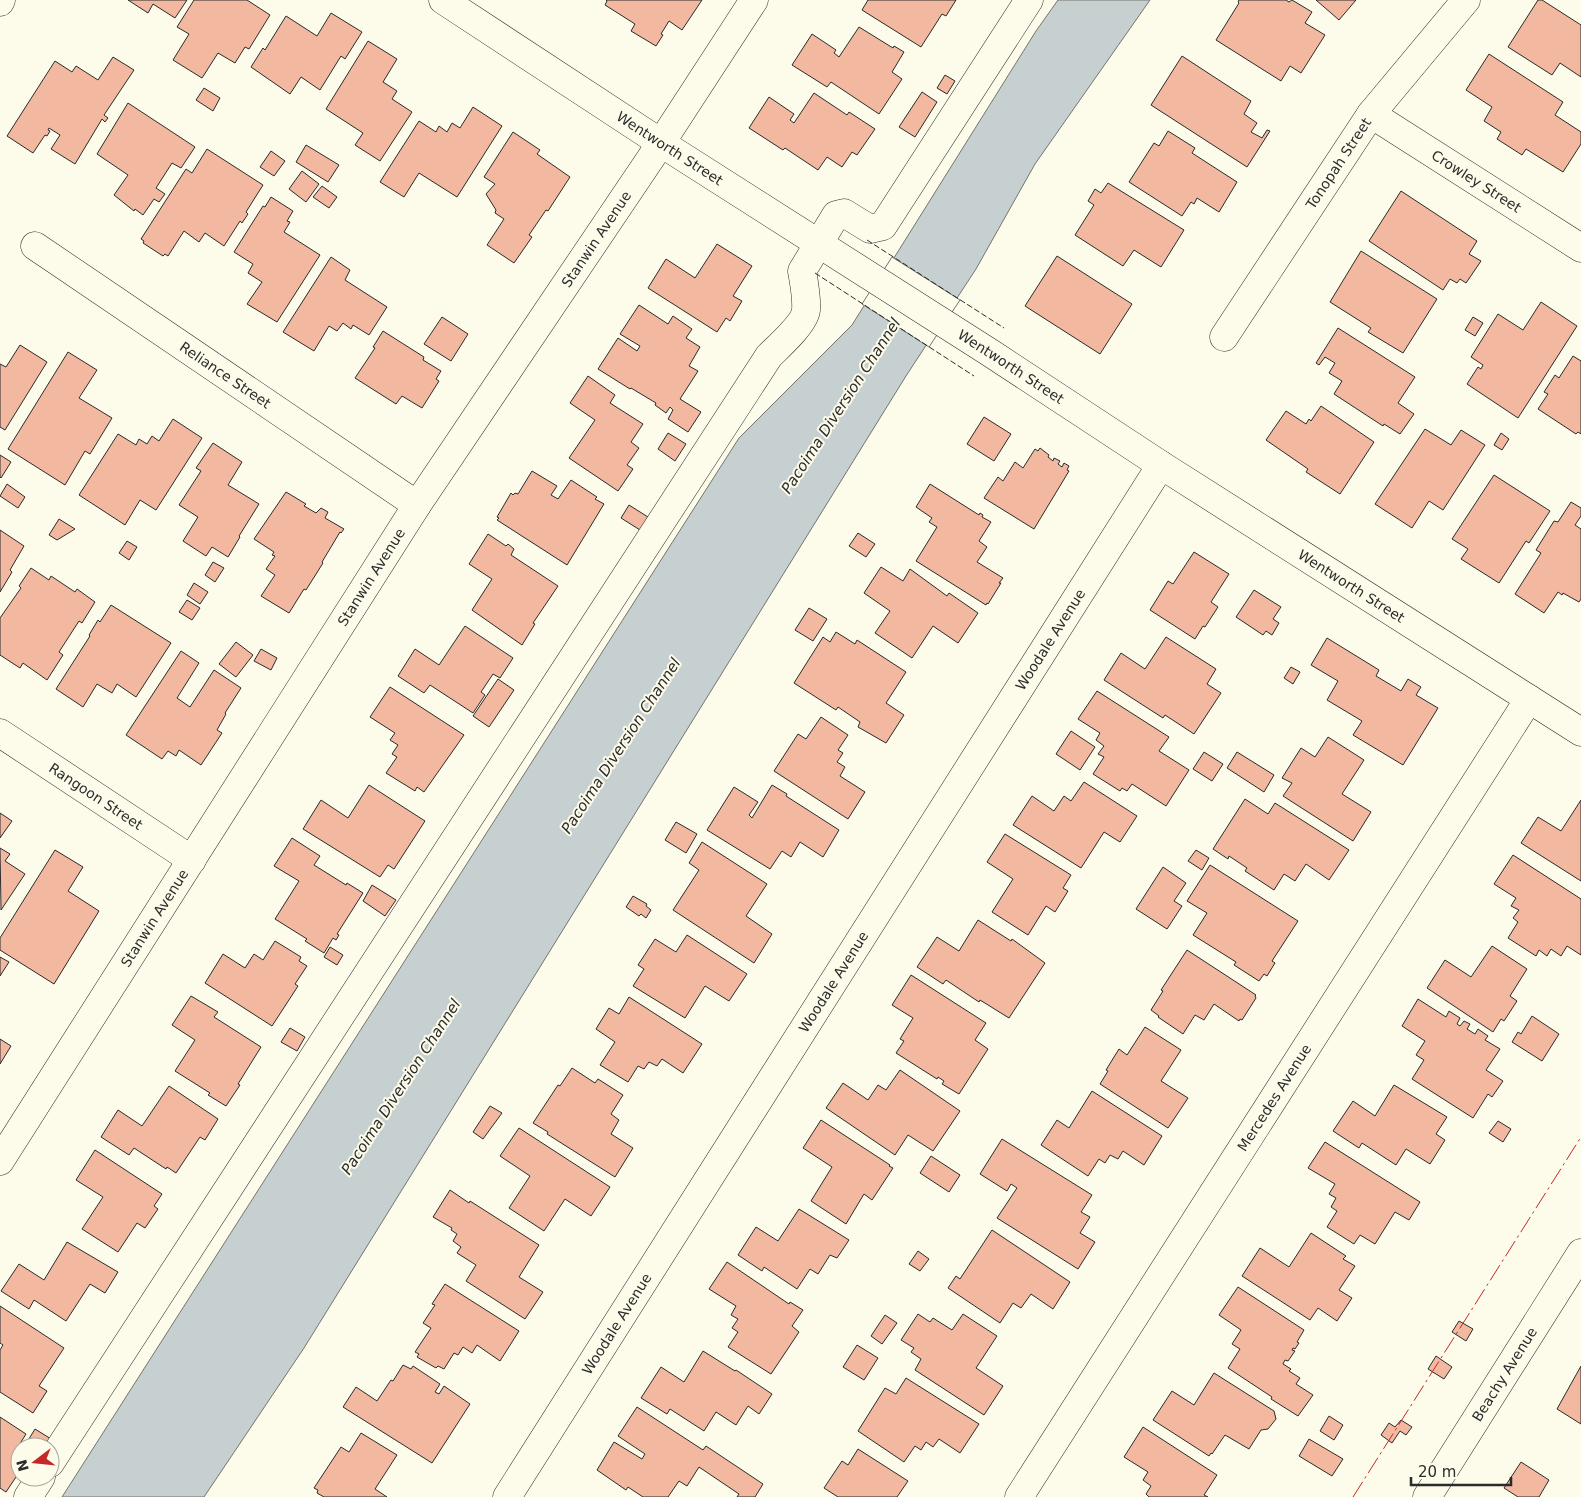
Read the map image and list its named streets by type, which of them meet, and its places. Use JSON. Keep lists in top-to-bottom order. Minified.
{"streets":{"street":["Wentworth Street","Tonopah Street","Crowley Street","Stanwin Avenue","Reliance Street","Woodale Avenue","Rangoon Street","Mercedes Avenue","Beachy Avenue"]},"crossings":[["Wentworth Street","Stanwin Avenue"],["Wentworth Street","Woodale Avenue"],["Wentworth Street","Mercedes Avenue"],["Tonopah Street","Crowley Street"],["Stanwin Avenue","Reliance Street"],["Stanwin Avenue","Rangoon Street"]],"water":["Pacoima Diversion Channel"],"scale_bar":"20 m","north":"left"}
